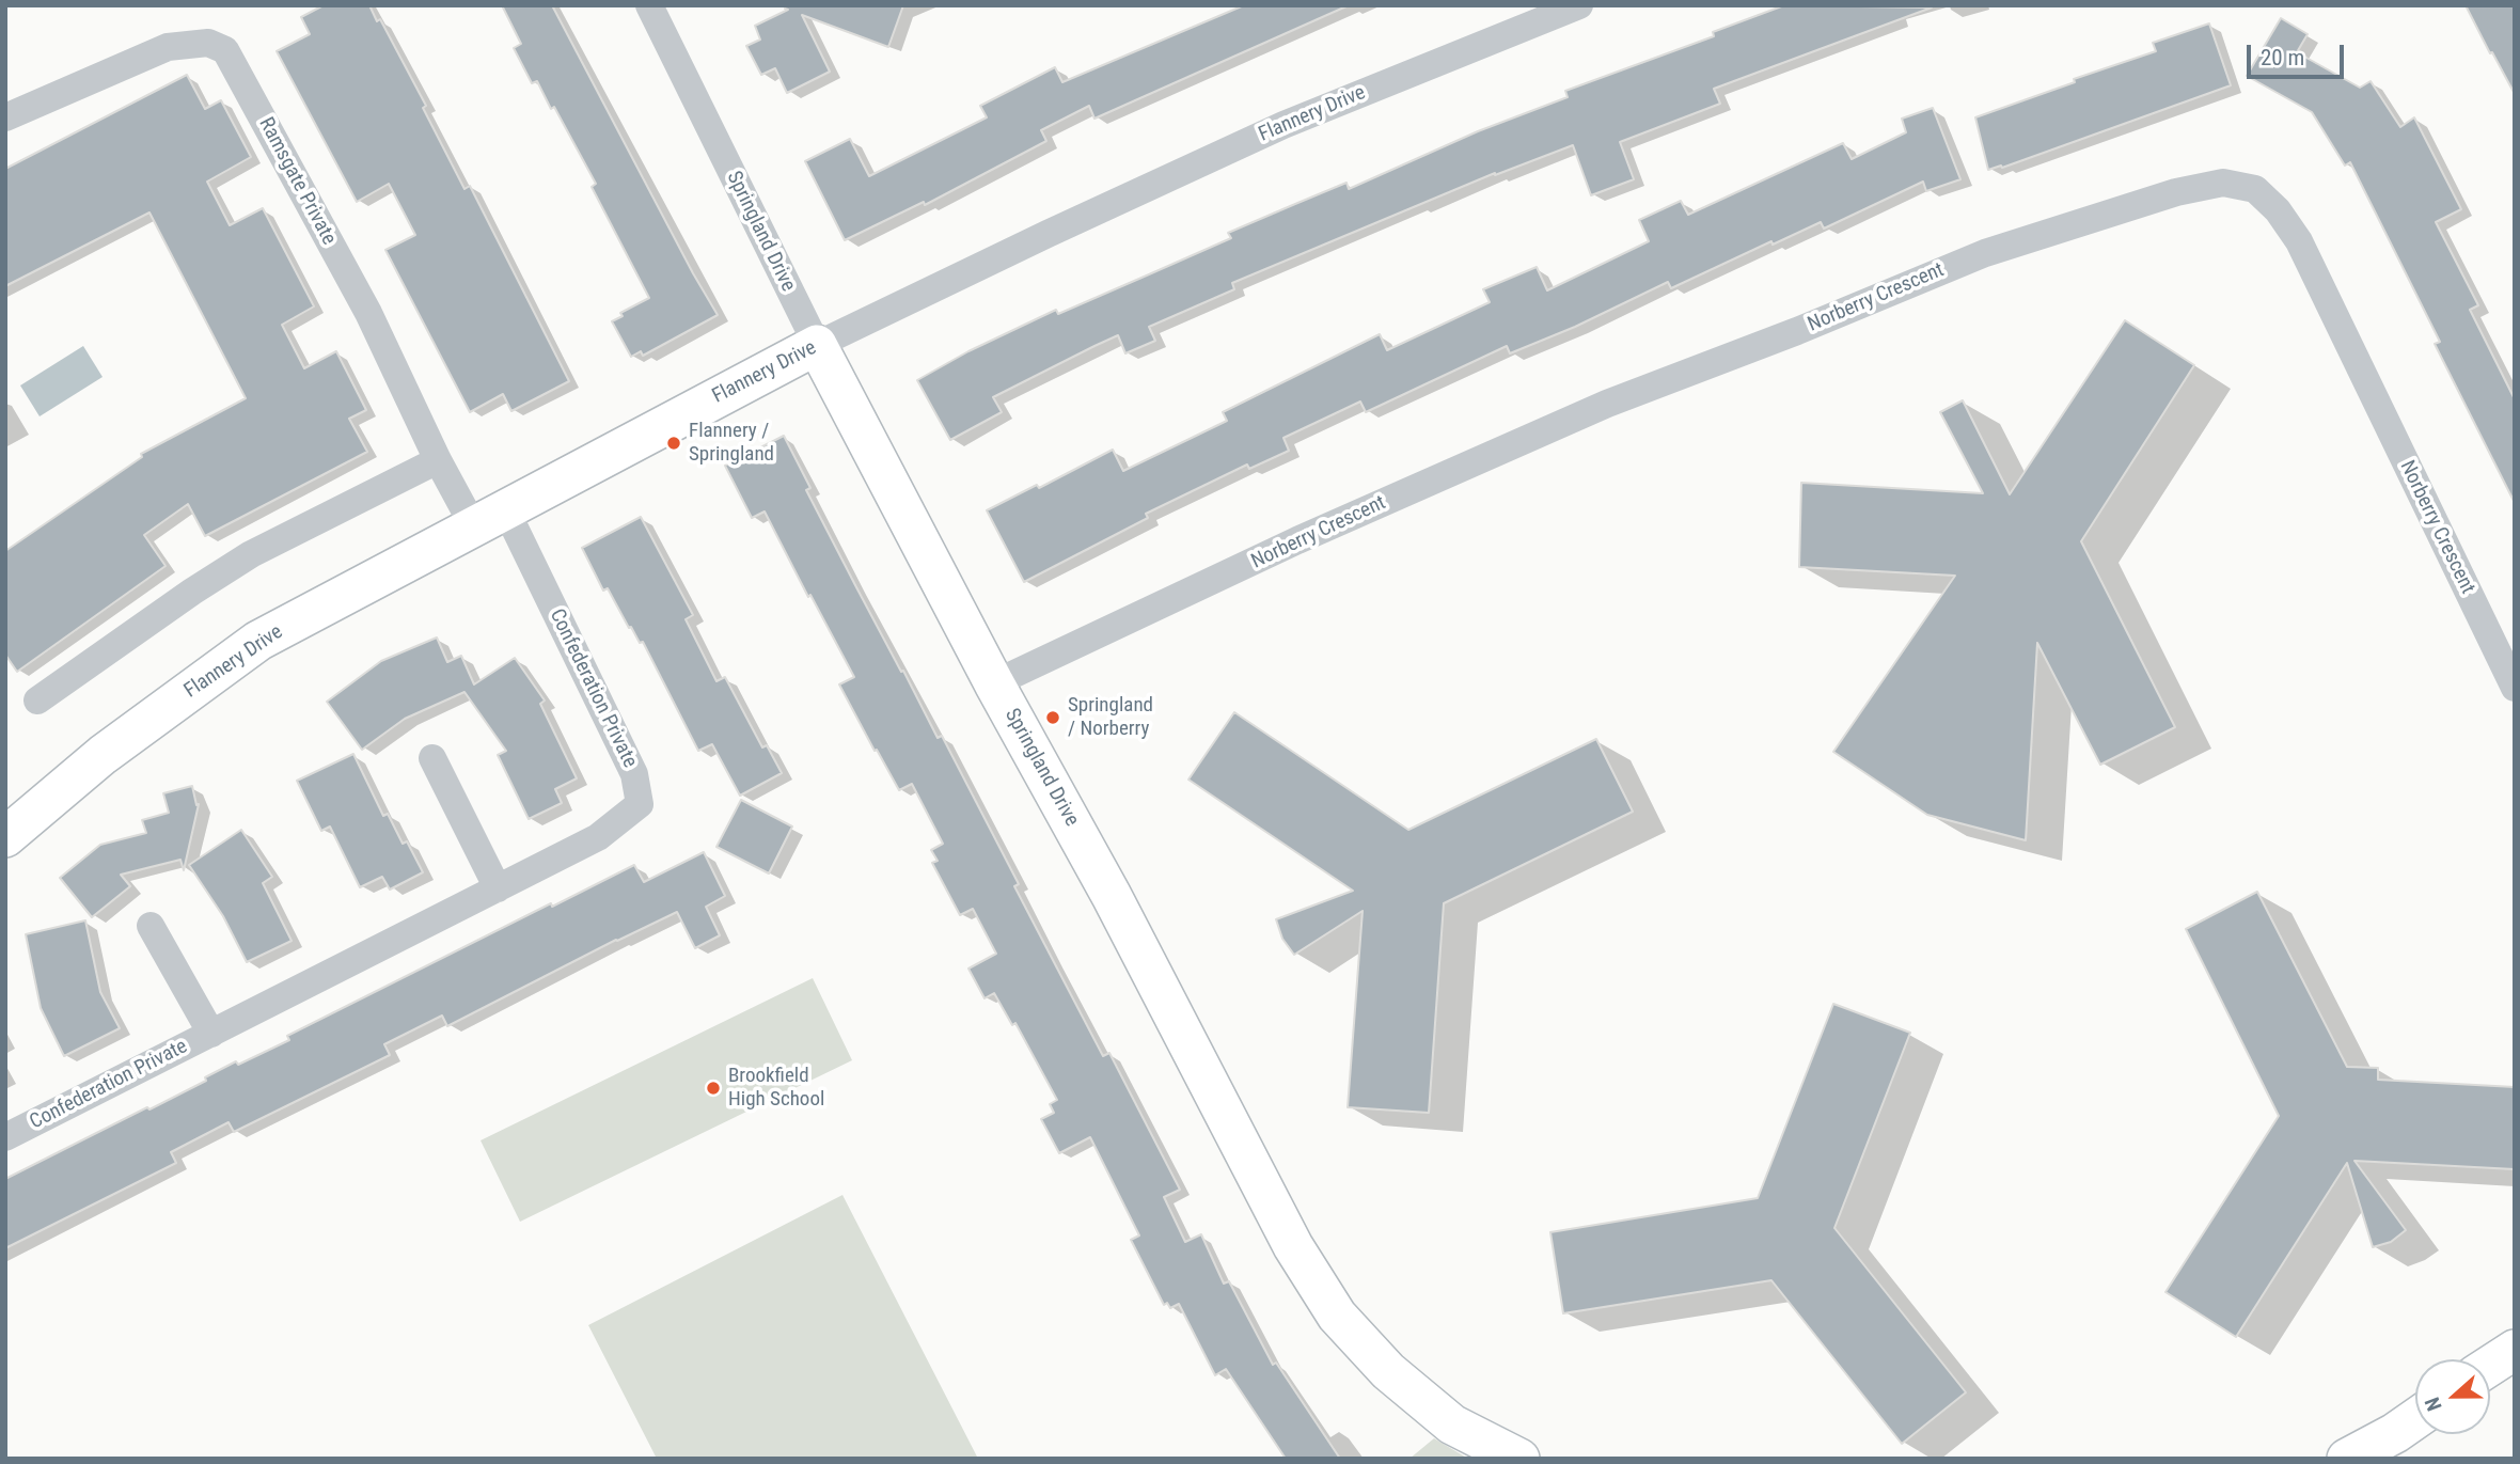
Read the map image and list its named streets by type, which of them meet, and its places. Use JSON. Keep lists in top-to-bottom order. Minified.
{"streets":{"street":["Flannery Drive","Ramsgate Private","Springland Drive","Norberry Crescent","Confederation Private"]},"crossings":[["Flannery Drive","Ramsgate Private"],["Flannery Drive","Springland Drive"],["Flannery Drive","Confederation Private"],["Ramsgate Private","Confederation Private"],["Springland Drive","Norberry Crescent"]],"places":["Flannery / Springland","Springland / Norberry","Brookfield High School"],"scale_bar":"20 m","north":"left"}
